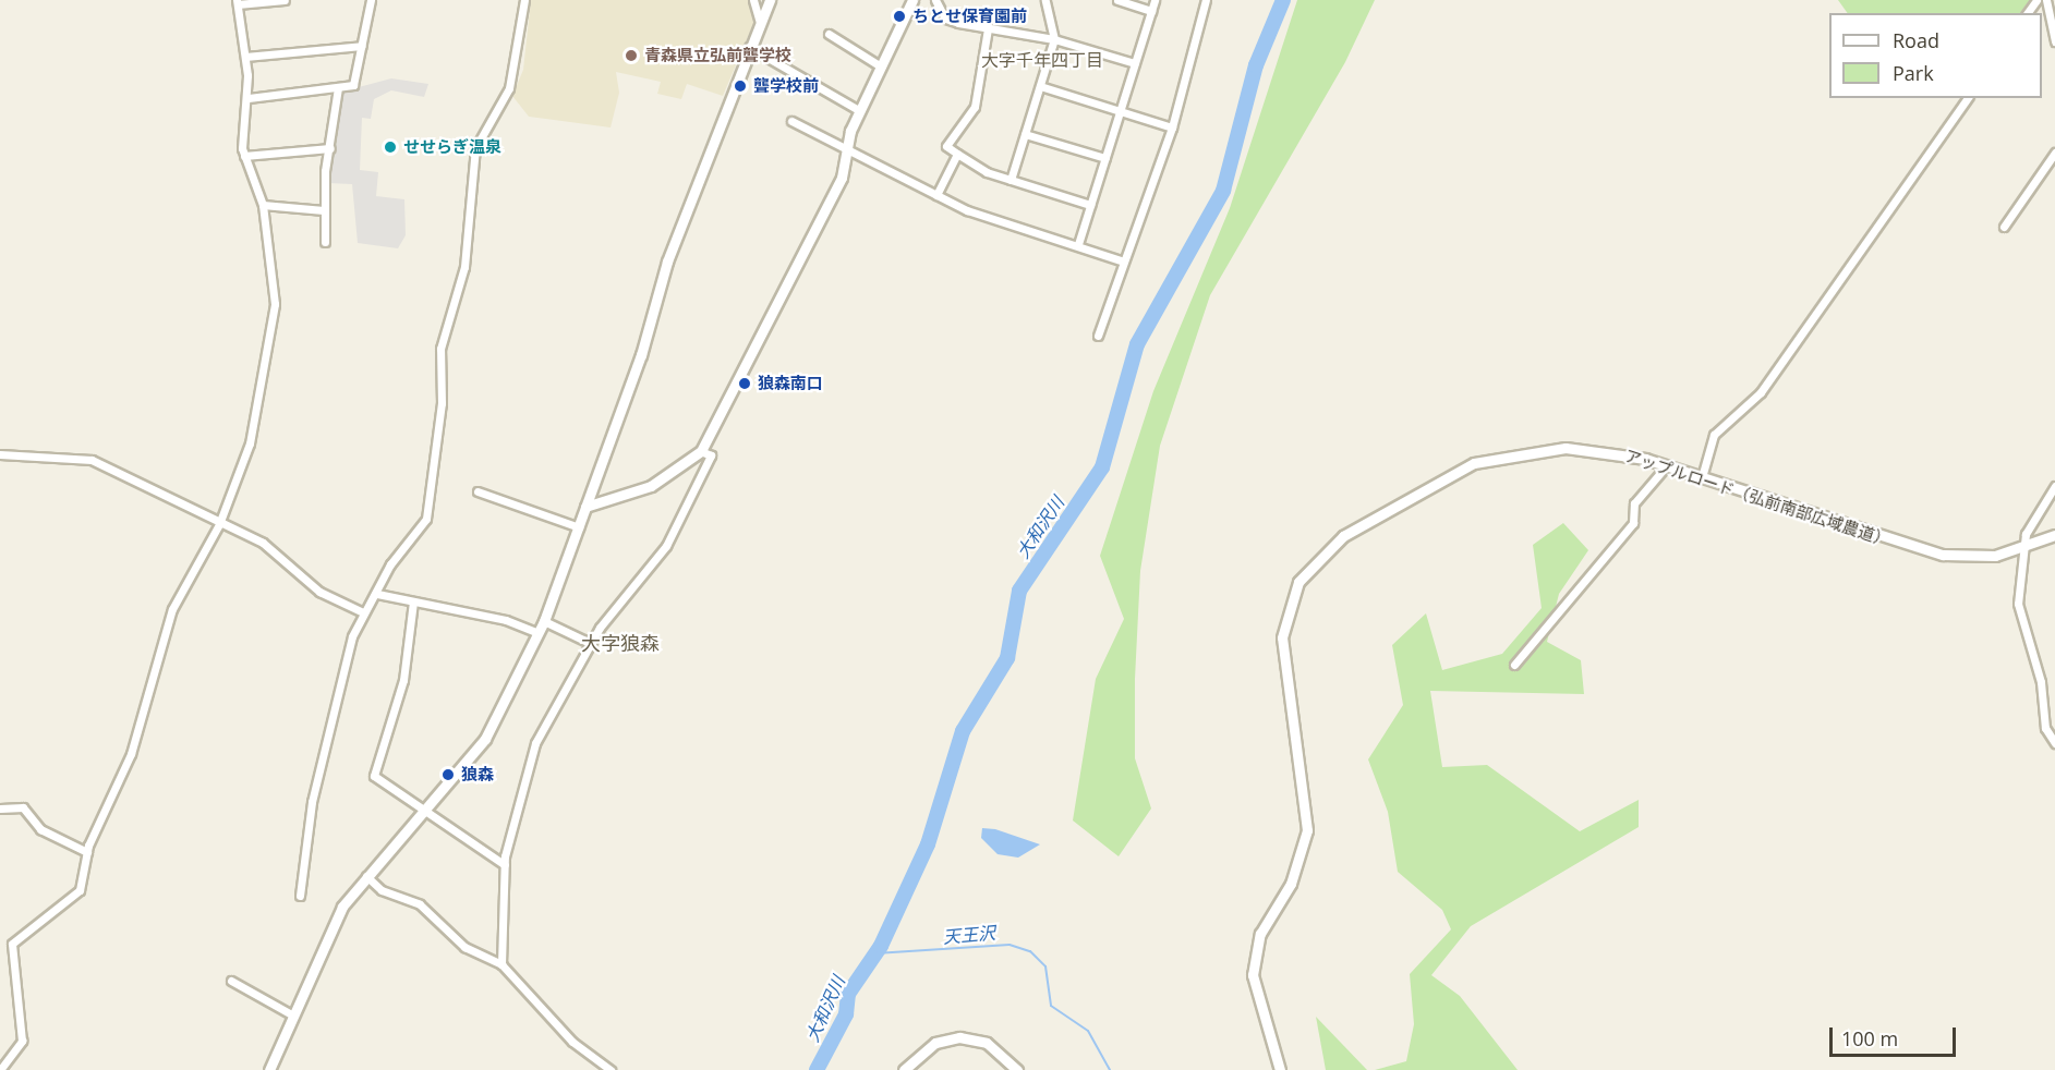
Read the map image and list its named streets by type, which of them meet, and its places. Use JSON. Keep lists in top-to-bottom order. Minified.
{"streets":{"street":["アップルロード（弘前南部広域農道）"]},"districts":["大字千年四丁目","大字狼森"],"water":["大和沢川","天王沢"],"places":["ちとせ保育園前","青森県立弘前聾学校","聾学校前","せせらぎ温泉","狼森南口","狼森"],"legend":["Road","Park"],"scale_bar":"100 m"}
